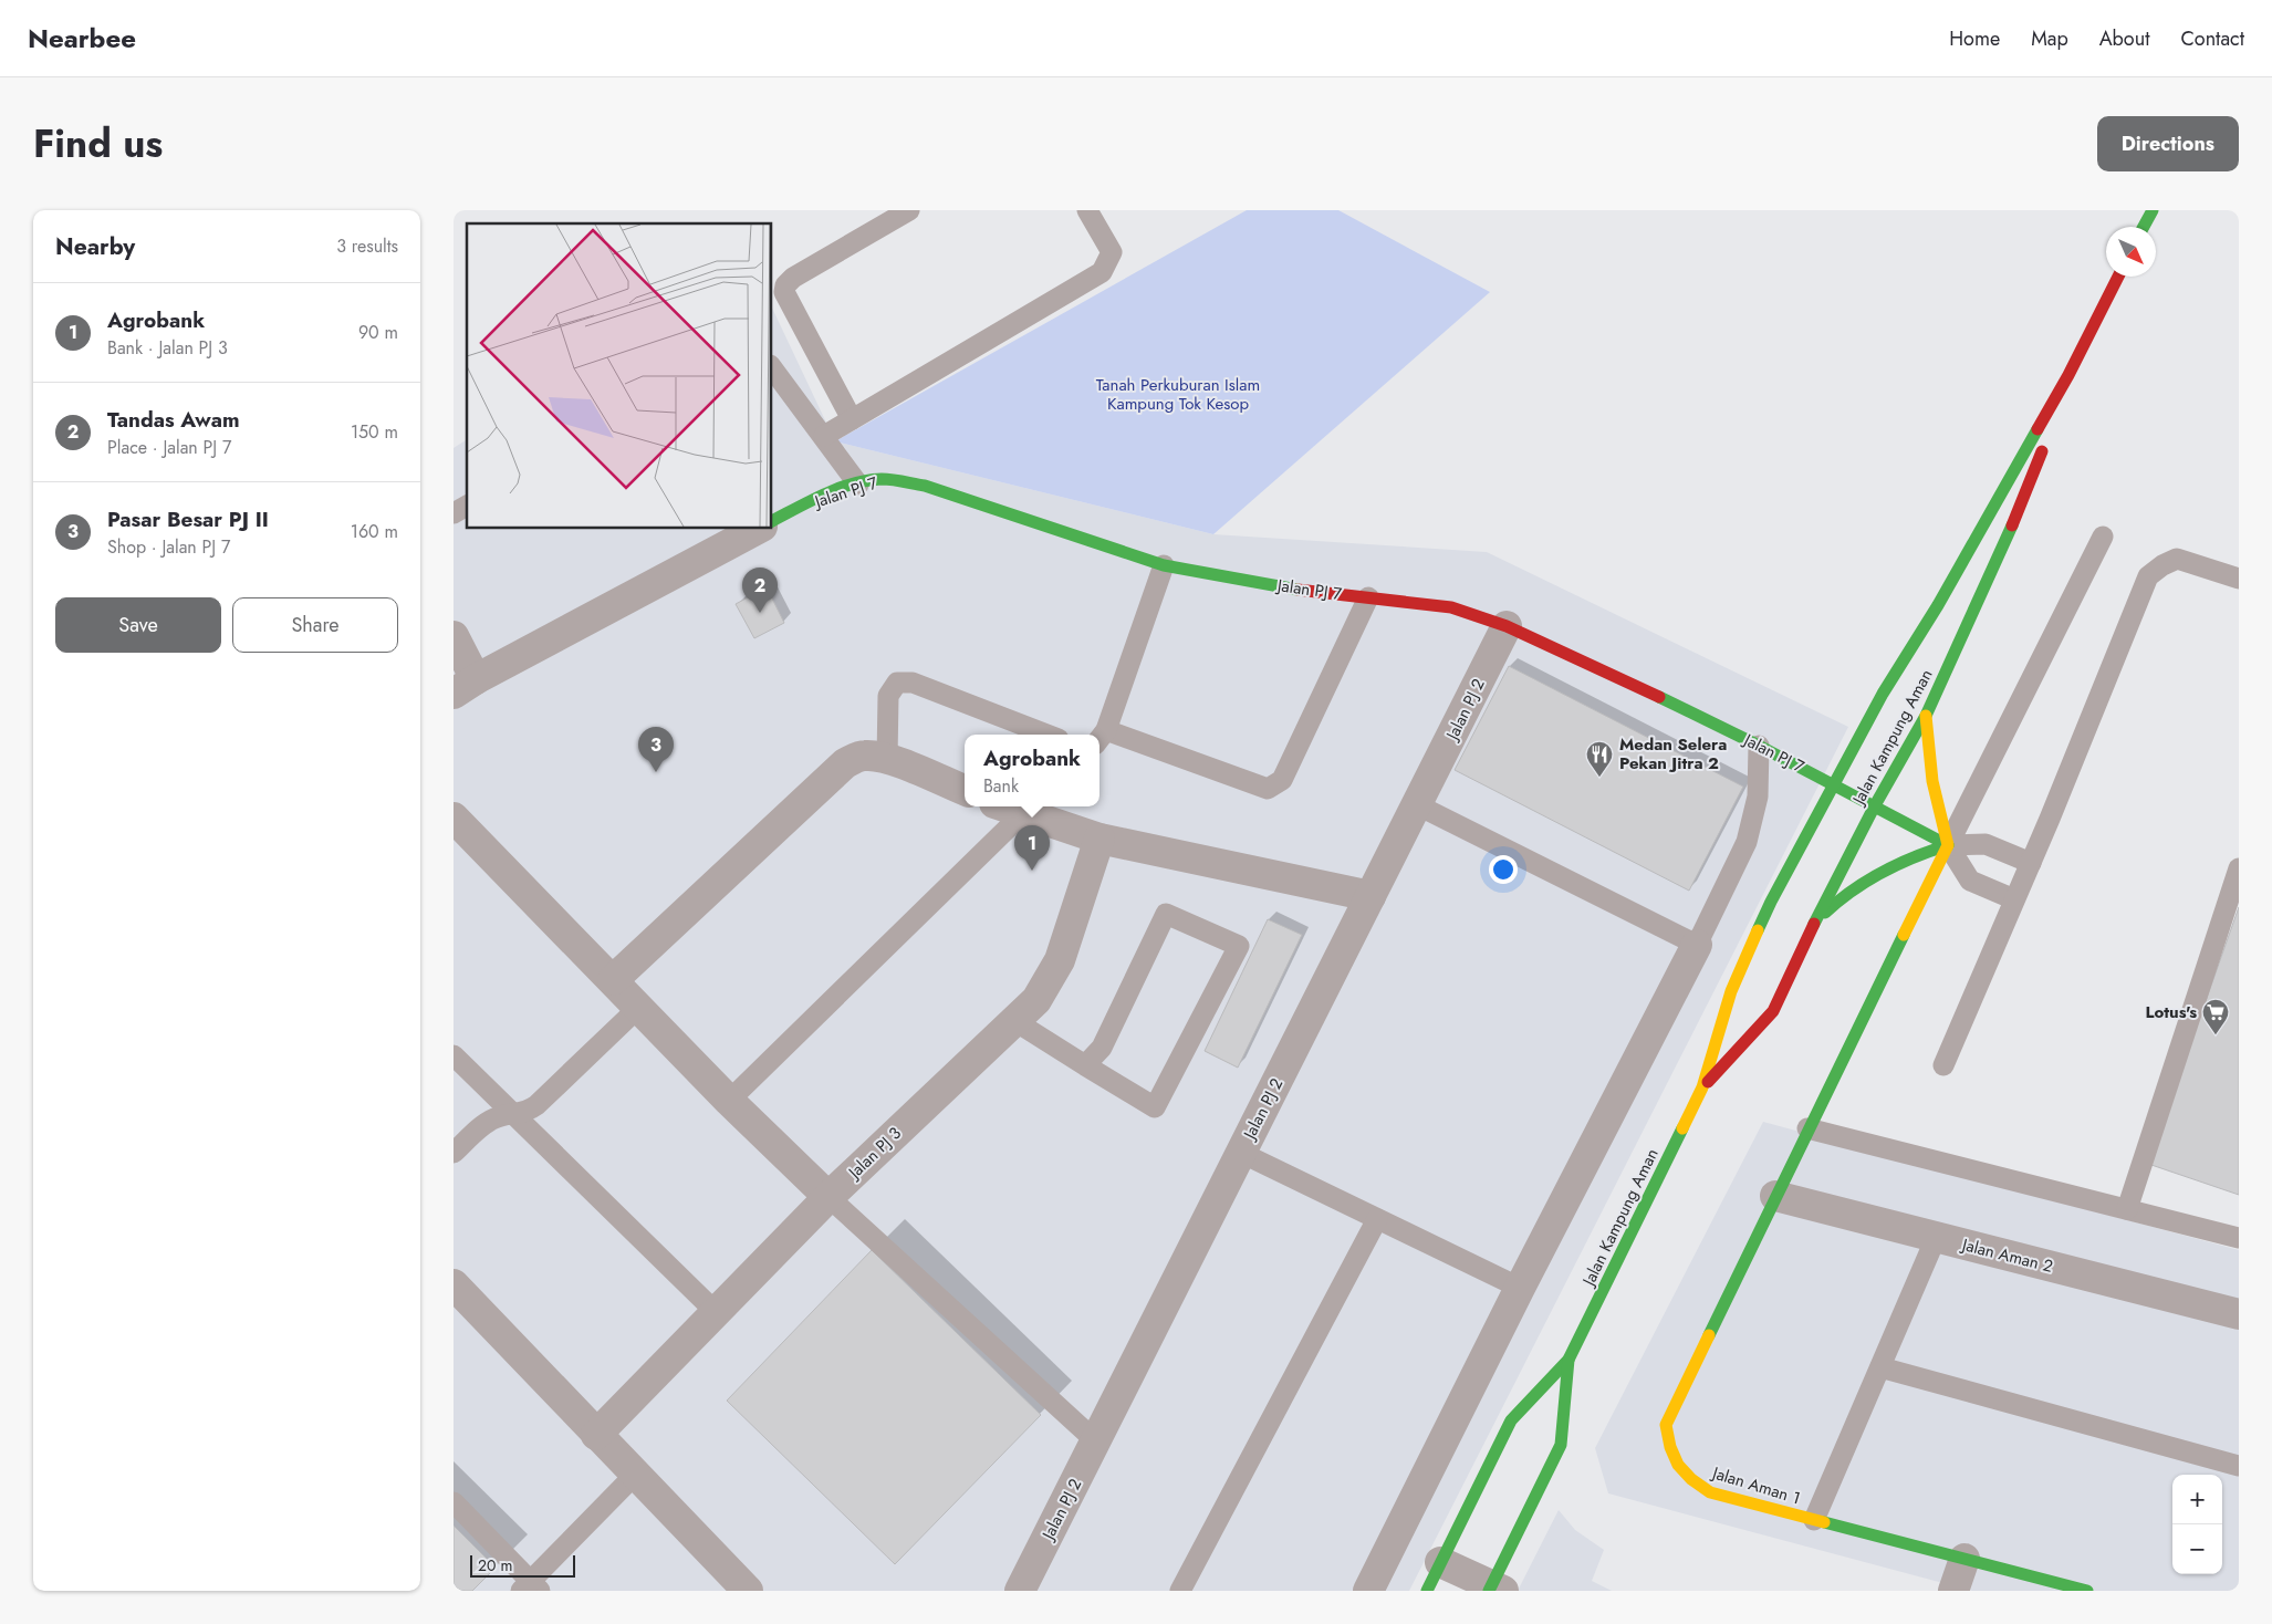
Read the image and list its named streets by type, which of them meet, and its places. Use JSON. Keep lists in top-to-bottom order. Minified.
{"streets":{"street":["Jalan PJ 7","Jalan PJ 2","Jalan Kampung Aman","Jalan PJ 3","Jalan Aman 2","Jalan Aman 1"]},"crossings":[["Jalan PJ 7","Jalan PJ 2"],["Jalan PJ 7","Jalan Kampung Aman"],["Jalan PJ 7","Jalan Aman 1"],["Jalan Aman 2","Jalan Aman 1"]],"parks":["Tanah Perkuburan Islam Kampung Tok Kesop"],"places":{"restaurant":["Medan Selera Pekan Jitra 2"],"supermarket":["Lotus's"]},"scale_bar":"20 m","north":"bottom right","page":{"header":"Nearbee","nav":["Home","Map","About","Contact"],"title":"Find us","buttons":["Directions",["Save","Share"]],"heading":["Nearby","3 results"],"list":[{"mark":"1","name":"Agrobank","note":"Bank · Jalan PJ 3","value":"90 m"},{"mark":"2","name":"Tandas Awam","note":"Place · Jalan PJ 7","value":"150 m"},{"mark":"3","name":"Pasar Besar PJ II","note":"Shop · Jalan PJ 7","value":"160 m"}],"pins":["2","3","1"],"popup":["Agrobank","Bank"],"map_buttons":["+","−"],"scale":"20 m"}}
